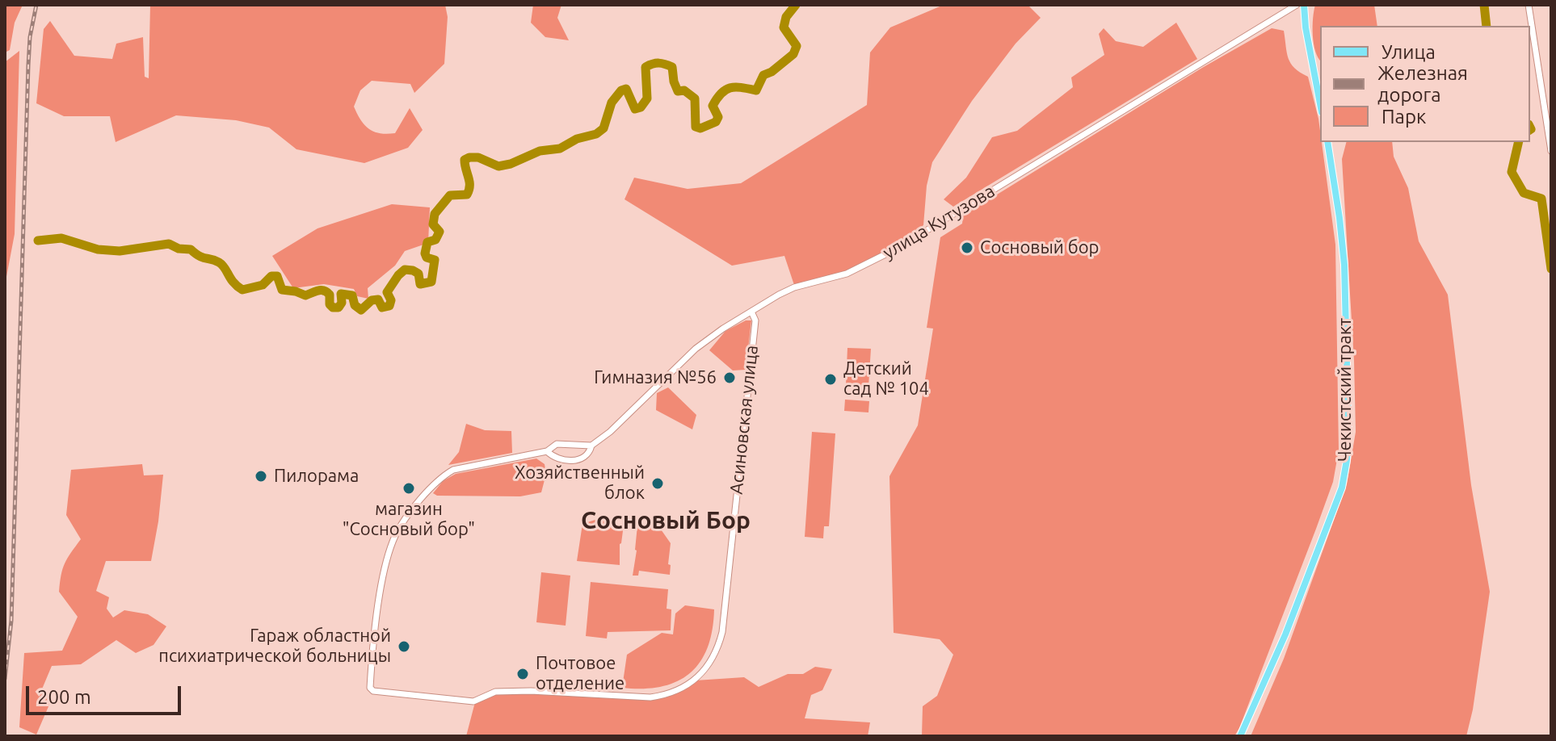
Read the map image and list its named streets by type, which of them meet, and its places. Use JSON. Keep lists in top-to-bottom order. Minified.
{"streets":{"main road":["Чекистский тракт"],"street":["улица Кутузова","Асиновская улица"]},"crossings":[["улица Кутузова","Асиновская улица"]],"districts":["Сосновый Бор"],"places":["Сосновый бор","Гимназия №56","Детский сад № 104","Пилорама","Хозяйственный блок","магазин \"Сосновый бор\"","Гараж областной психиатрической больницы","Почтовое отделение"],"legend":["Улица","Железная дорога","Парк"],"scale_bar":"200 m"}
